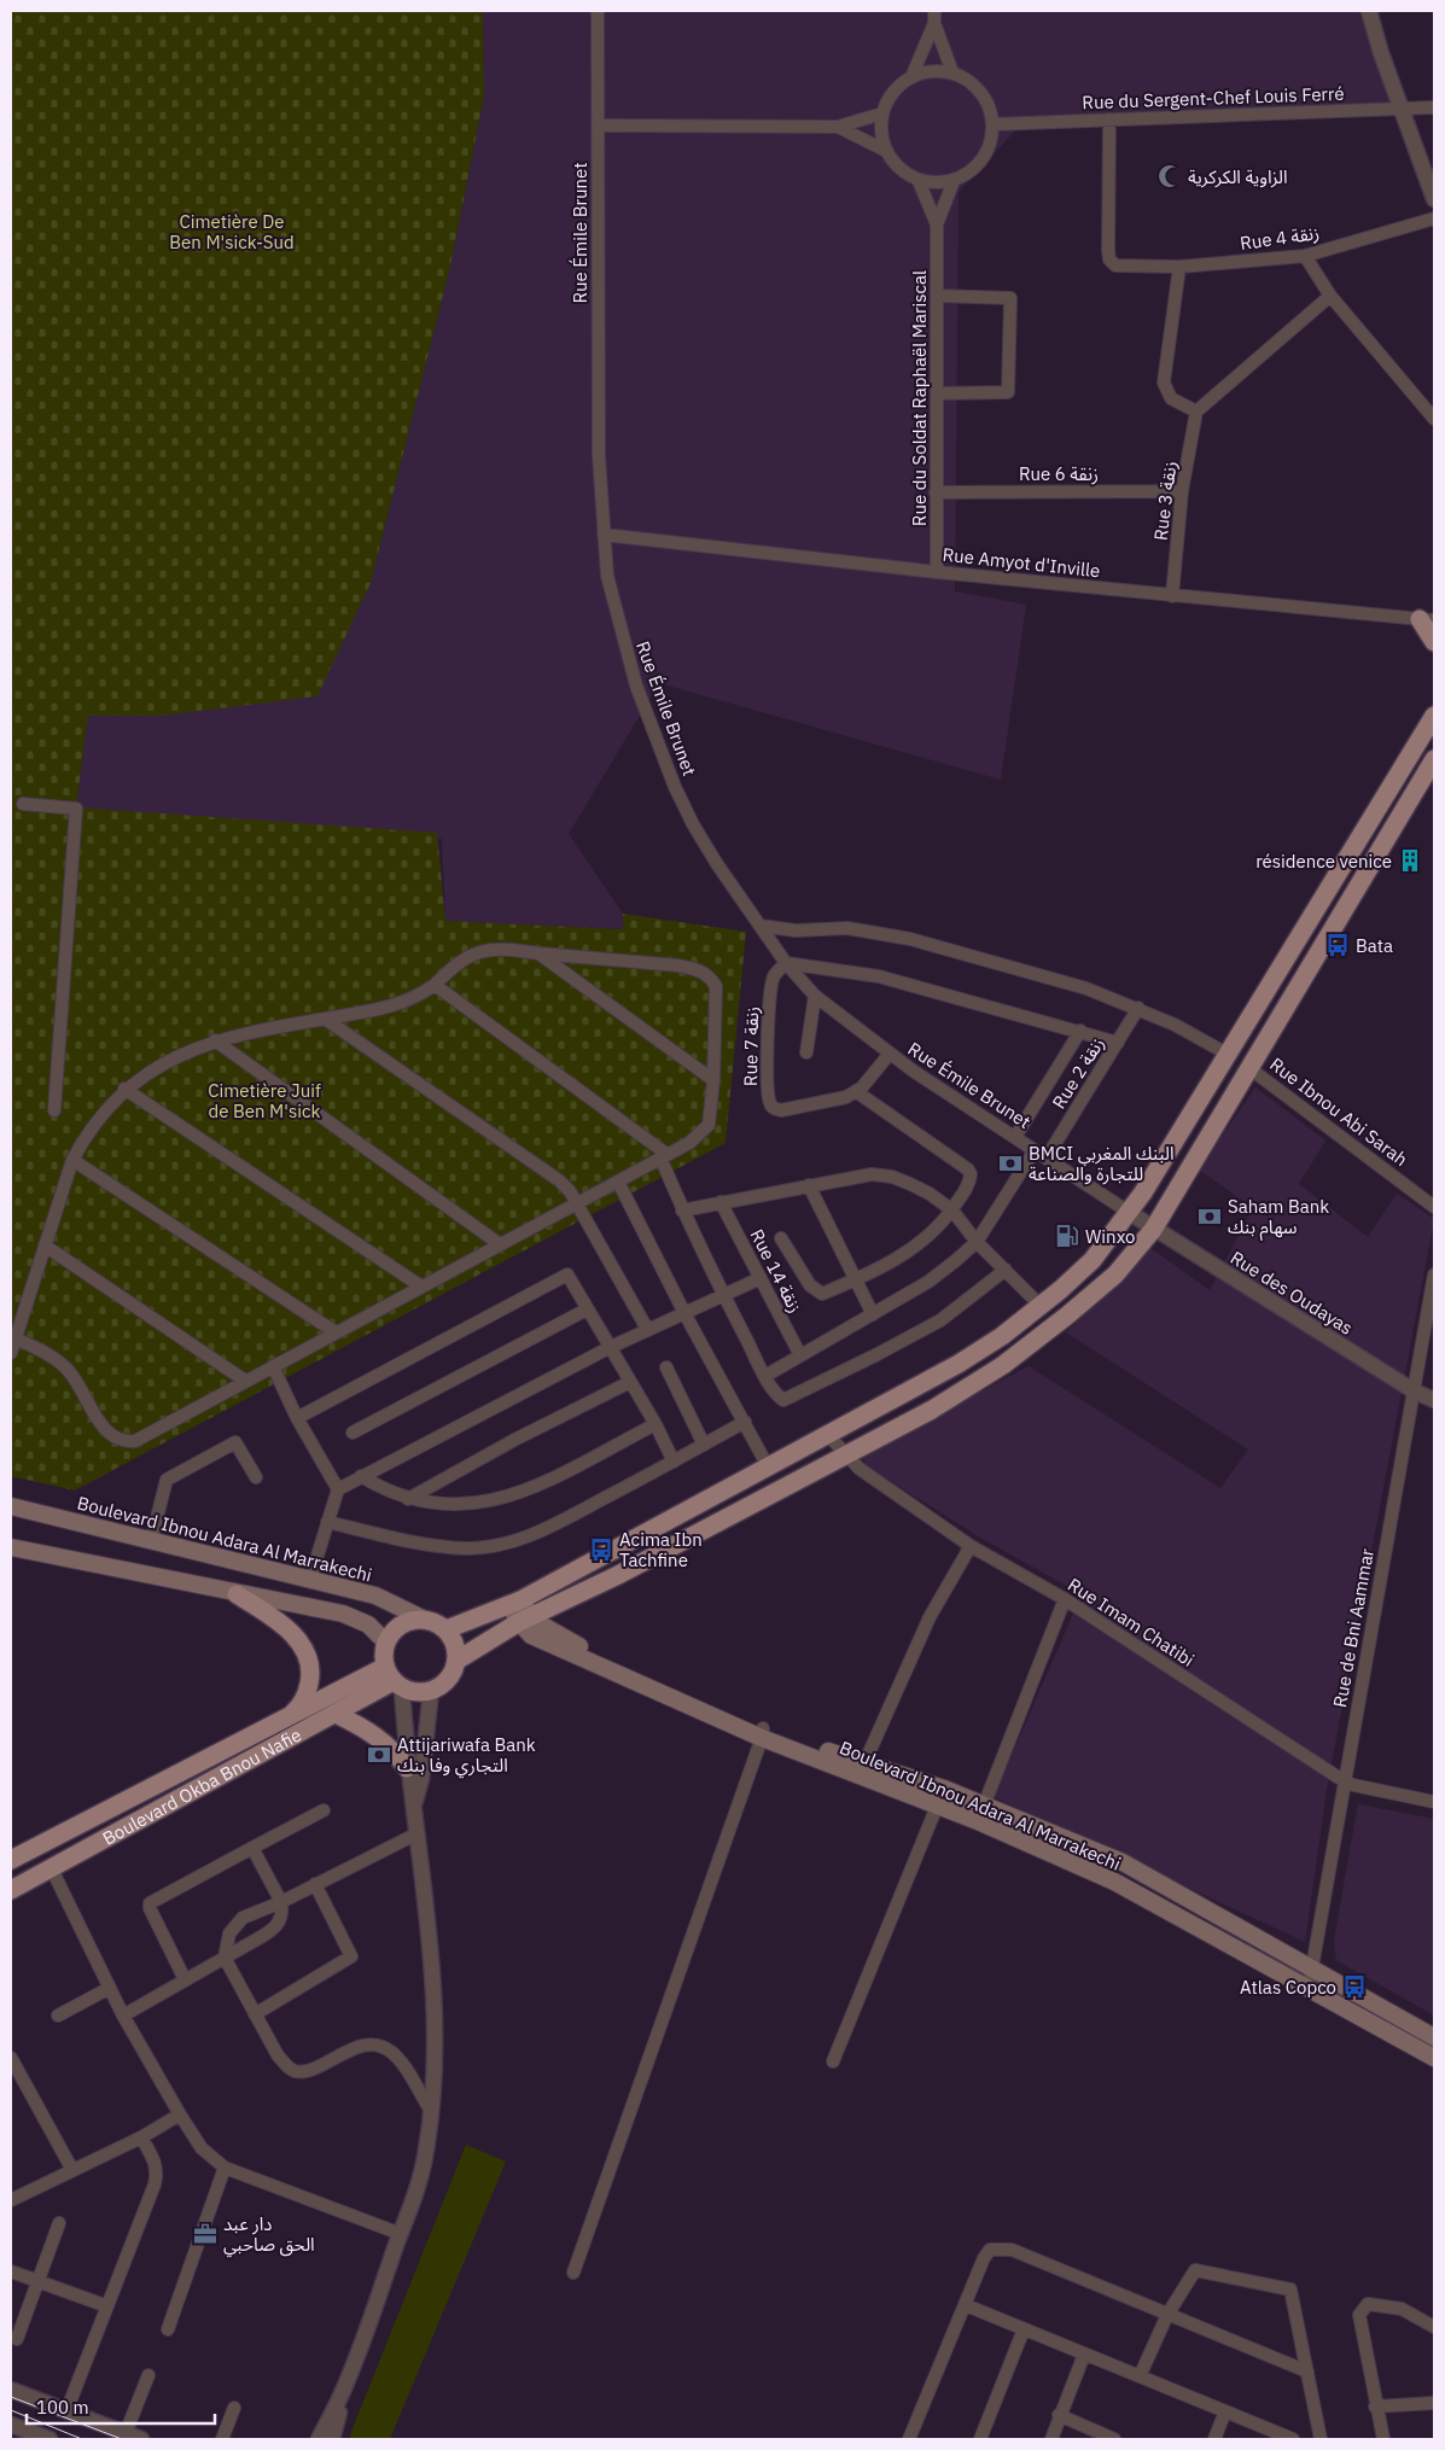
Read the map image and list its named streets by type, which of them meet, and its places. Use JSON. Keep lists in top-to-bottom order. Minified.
{"streets":{"main road":["Boulevard Ibnou Adara Al Marrakechi","Boulevard Okba Bnou Nafie"],"street":["Rue du Sergent-Chef Louis Ferré","Rue Émile Brunet","Rue 4 زنقة","Rue du Soldat Raphaël Mariscal","Rue 6 زنقة","Rue 3 زنقة","Rue Amyot d'Inville","Rue 7 زنقة","Rue 2 زنقة","Rue Ibnou Abi Sarah","Rue 14 زنقة","Rue des Oudayas","Rue Imam Chatibi","Rue de Bni Aammar"]},"crossings":[["Rue du Sergent-Chef Louis Ferré","Rue 4 زنقة"],["Rue du Sergent-Chef Louis Ferré","Rue du Soldat Raphaël Mariscal"],["Rue Émile Brunet","Rue Amyot d'Inville"],["Rue Émile Brunet","Rue 7 زنقة"],["Rue Émile Brunet","Rue 2 زنقة"],["Rue Émile Brunet","Rue des Oudayas"],["Rue du Soldat Raphaël Mariscal","Rue 6 زنقة"],["Rue du Soldat Raphaël Mariscal","Rue Amyot d'Inville"],["Rue 6 زنقة","Rue 3 زنقة"],["Rue 3 زنقة","Rue Amyot d'Inville"],["Rue des Oudayas","Rue de Bni Aammar"],["Boulevard Ibnou Adara Al Marrakechi","Rue de Bni Aammar"],["Boulevard Ibnou Adara Al Marrakechi","Boulevard Okba Bnou Nafie"],["Rue Imam Chatibi","Rue de Bni Aammar"]],"parks":["Cimetière De Ben M'sick-Sud","Cimetière Juif de Ben M'sick"],"places":{"mosque":["الزاوية الكركرية"],"building":["résidence venice"],"bus stop":["Bata","Acima Ibn Tachfine","Atlas Copco"],"bank":["BMCI البنك المغربي للتجارة والصناعة","Saham Bank سهام بنك","Attijariwafa Bank التجاري وفا بنك"],"fuel station":["Winxo"],"office":["دار عبد الحق صاحبي"]},"scale_bar":"100 m"}
